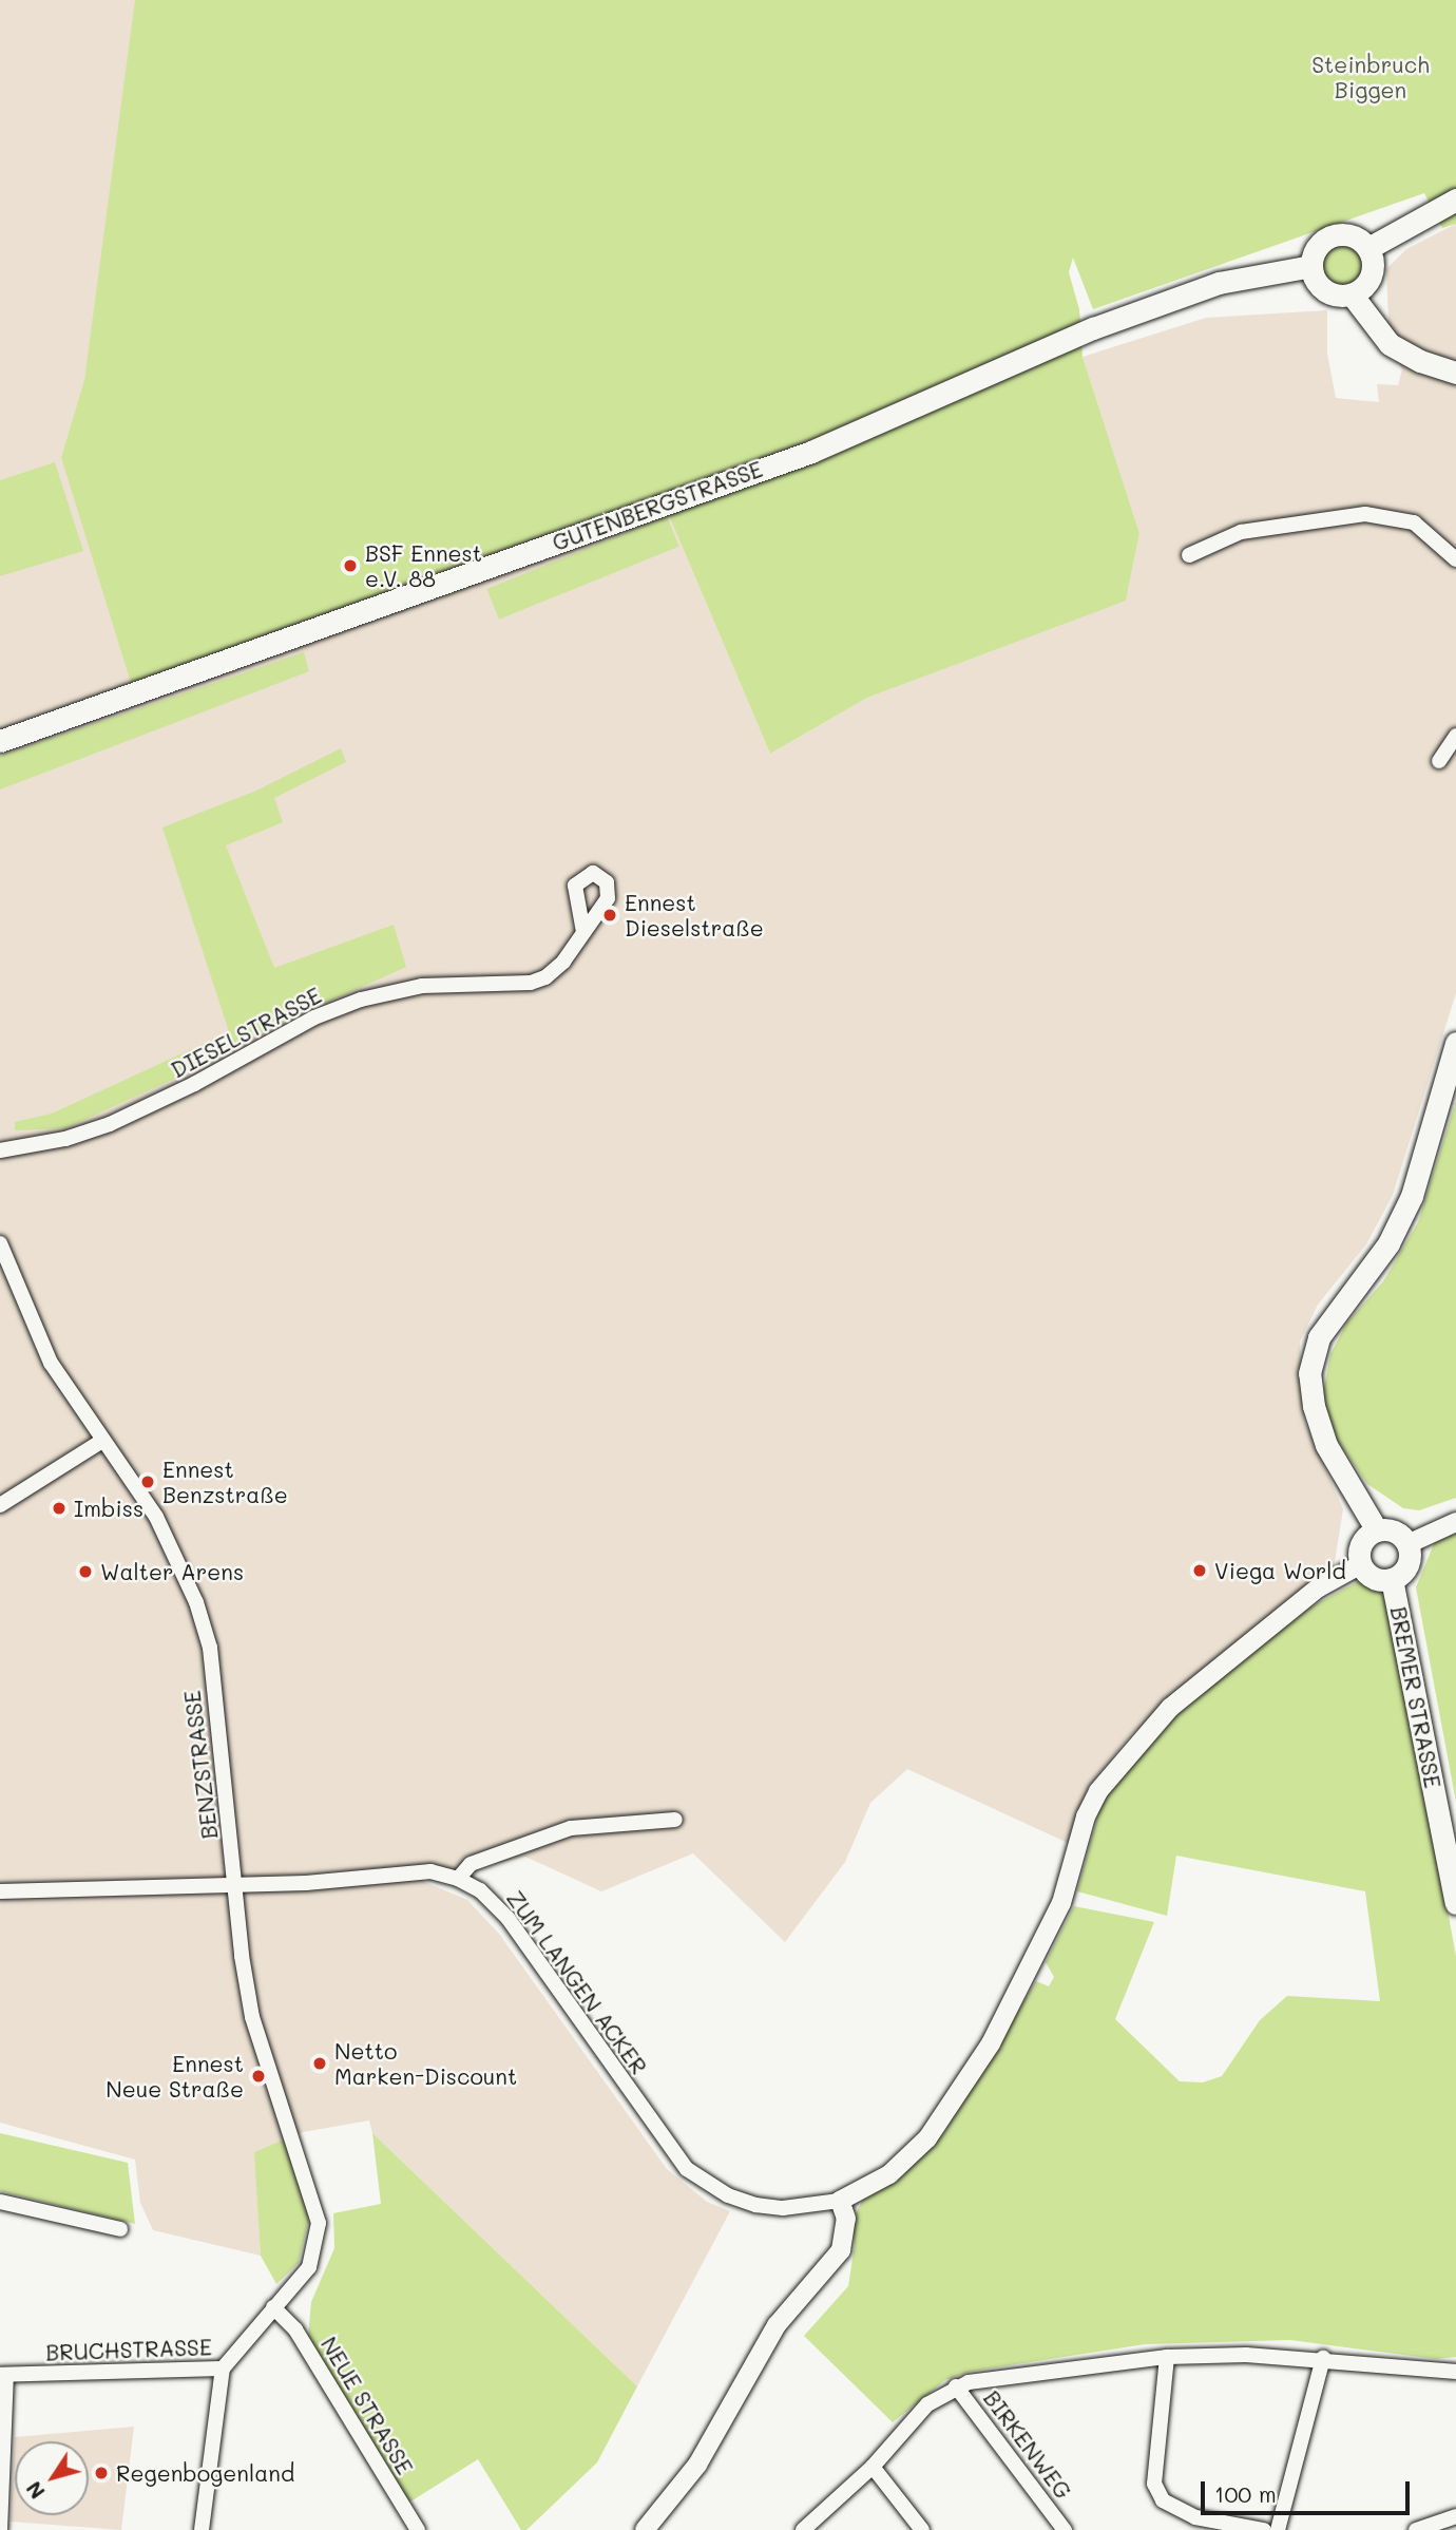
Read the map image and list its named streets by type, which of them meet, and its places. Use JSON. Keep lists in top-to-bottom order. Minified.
{"streets":{"main road":["GUTENBERGSTRASSE","BREMER STRASSE"],"street":["DIESELSTRASSE","BENZSTRASSE","ZUM LANGEN ACKER","BRUCHSTRASSE","NEUE STRASSE","BIRKENWEG"]},"crossings":[["BENZSTRASSE","ZUM LANGEN ACKER"],["BENZSTRASSE","BRUCHSTRASSE"],["BENZSTRASSE","NEUE STRASSE"],["BRUCHSTRASSE","NEUE STRASSE"]],"parks":["Steinbruch Biggen"],"places":["BSF Ennest e.V. 88","Ennest Dieselstraße","Ennest Benzstraße","Imbiss","Viega World","Walter Arens","Netto Marken-Discount","Ennest Neue Straße","Regenbogenland"],"scale_bar":"100 m","north":"bottom left"}
